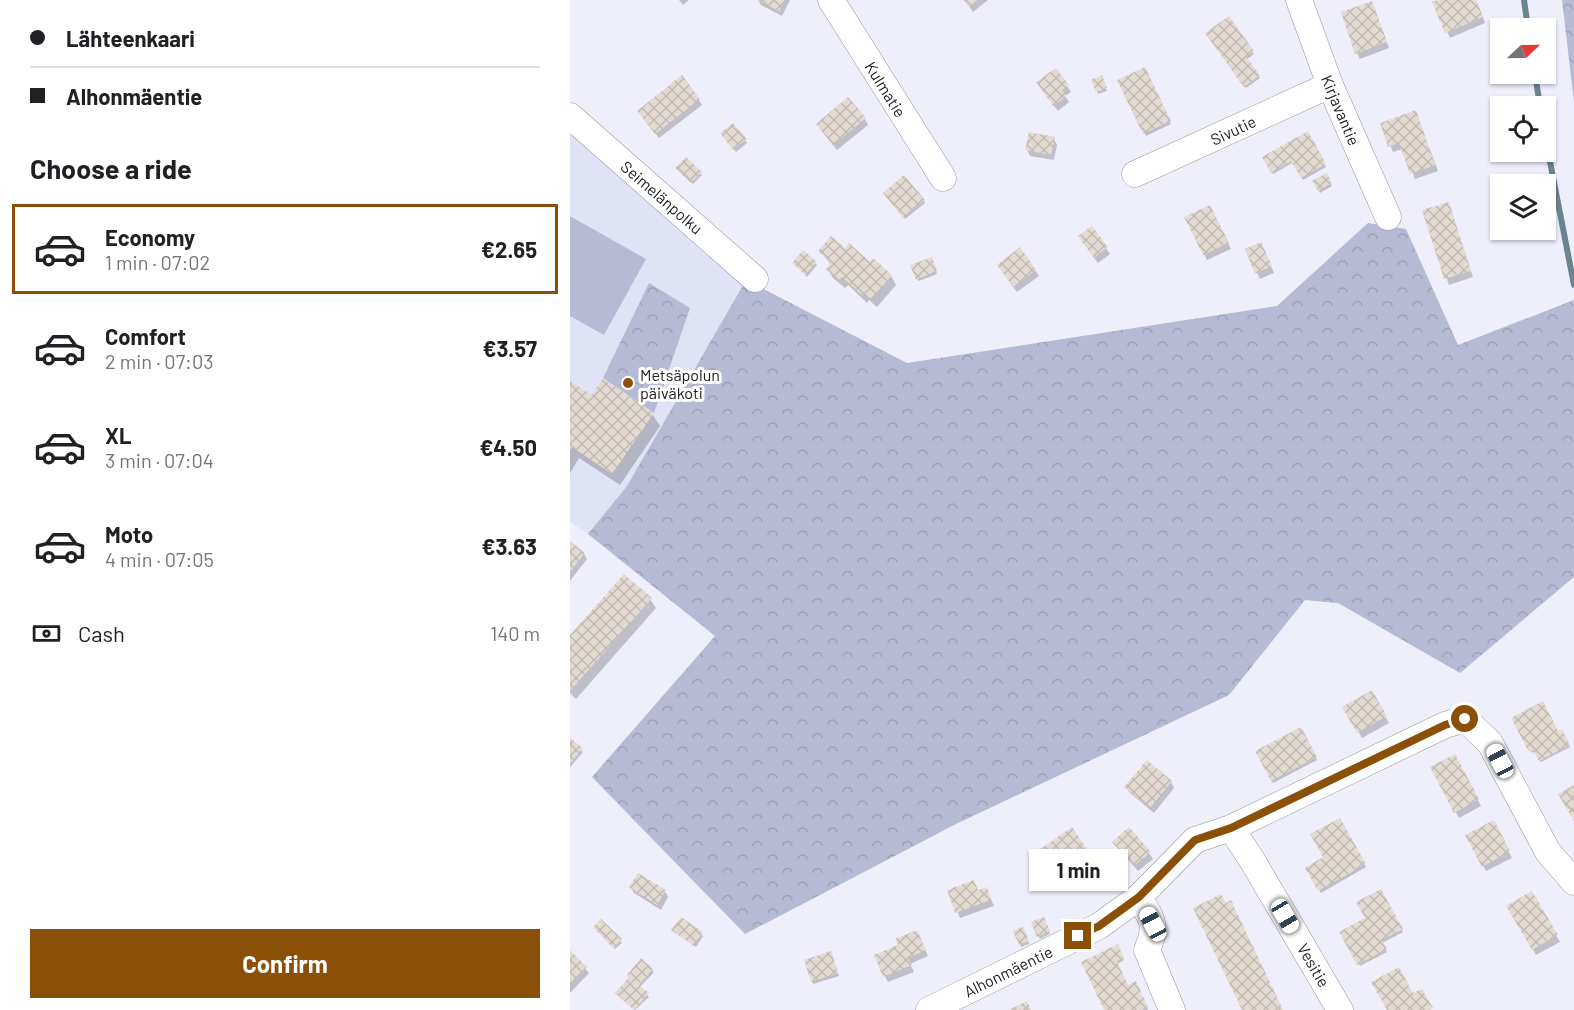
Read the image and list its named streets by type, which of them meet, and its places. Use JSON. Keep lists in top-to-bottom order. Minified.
{"streets":{"street":["Kulmatie","Kirjavantie","Sivutie","Seimelänpolku","Vesitie","Alhonmäentie"]},"crossings":[["Kirjavantie","Sivutie"],["Vesitie","Alhonmäentie"]],"places":["Metsäpolun päiväkoti"],"north":"right","page":{"banner":["Lähteenkaari","Alhonmäentie"],"heading":"Choose a ride","list":[{"name":"Economy","note":"1 min · 07:02","value":"€2.65"},{"name":"Comfort","note":"2 min · 07:03","value":"€3.57"},{"name":"XL","note":"3 min · 07:04","value":"€4.50"},{"name":"Moto","note":"4 min · 07:05","value":"€3.63"}],"pay":["Cash","140 m"],"bubble":"1 min","buttons":"Confirm"}}
